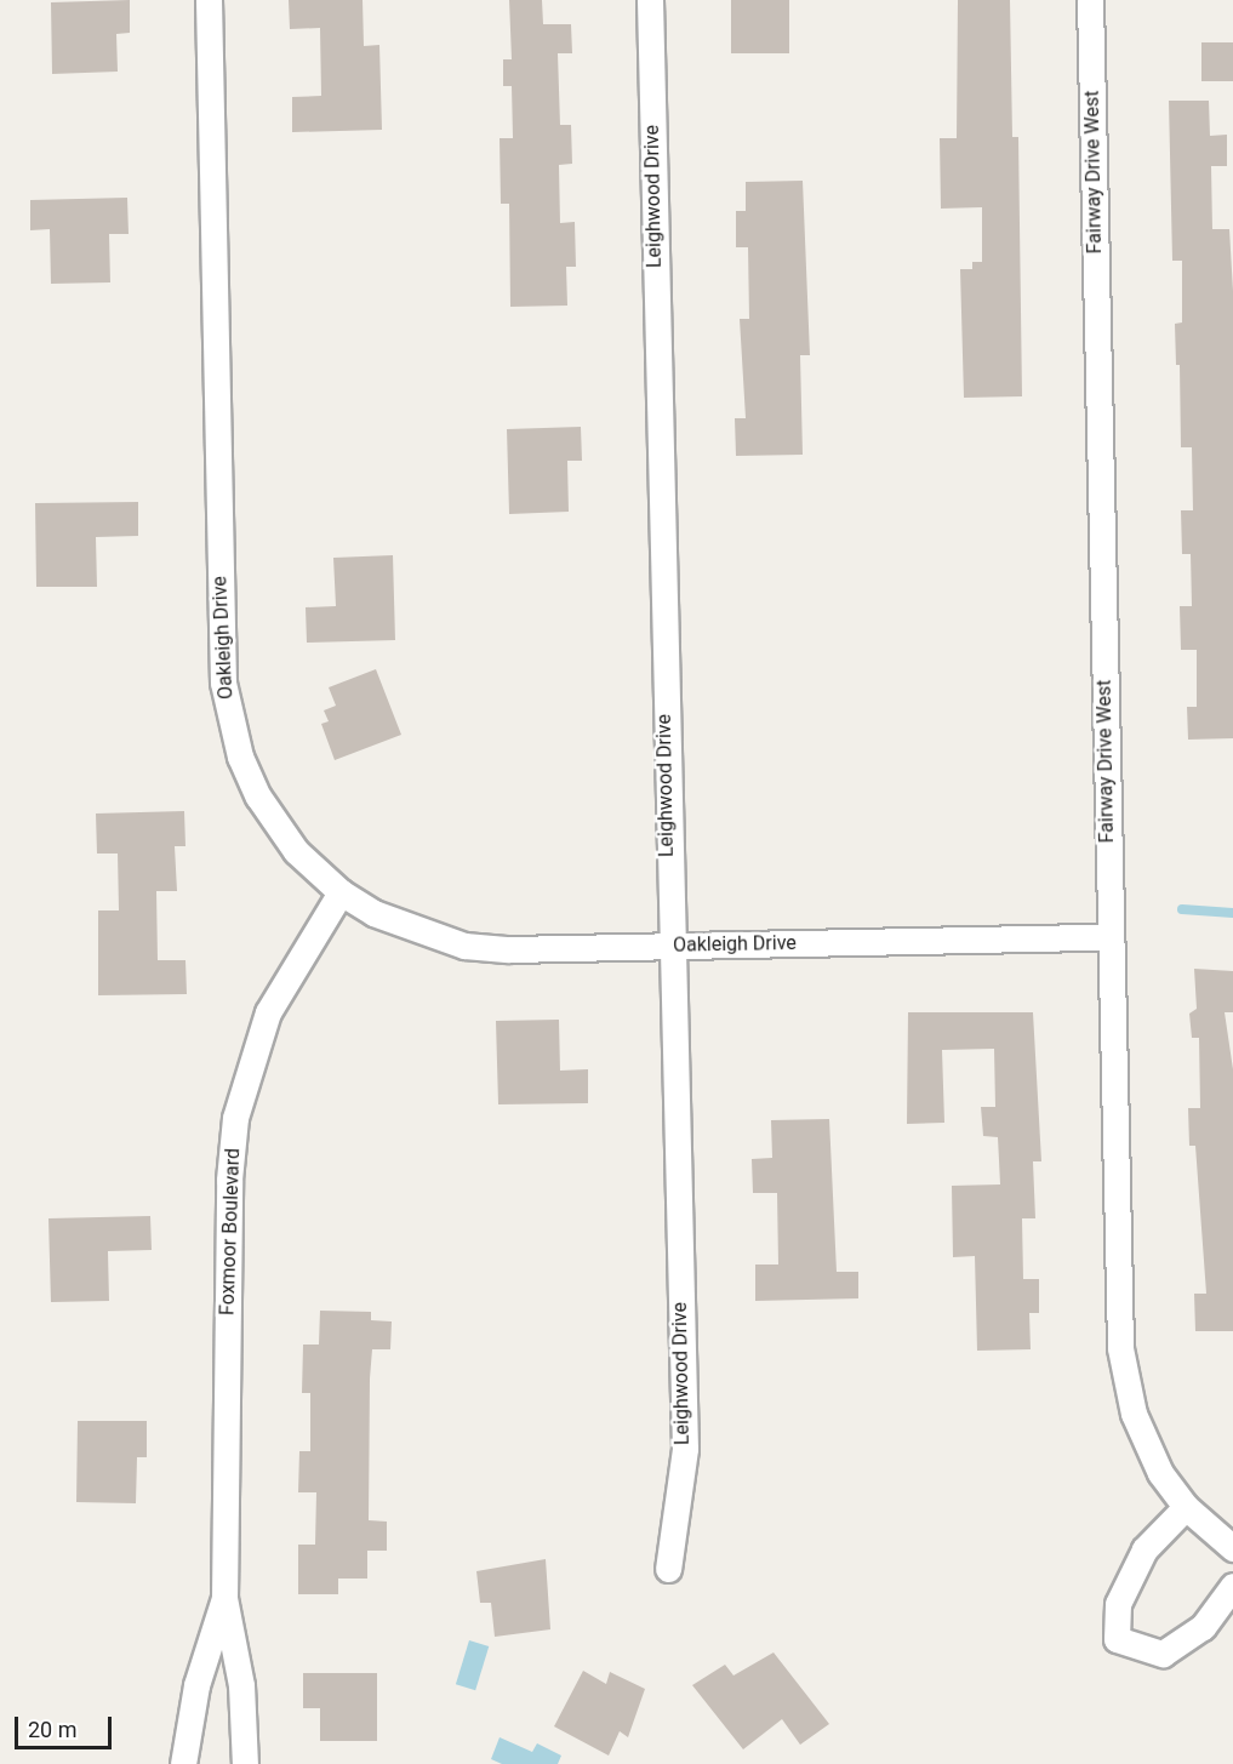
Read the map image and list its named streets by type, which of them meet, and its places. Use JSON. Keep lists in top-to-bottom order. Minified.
{"streets":{"street":["Fairway Drive West","Leighwood Drive","Oakleigh Drive","Foxmoor Boulevard"]},"crossings":[["Fairway Drive West","Oakleigh Drive"],["Leighwood Drive","Oakleigh Drive"],["Oakleigh Drive","Foxmoor Boulevard"]],"scale_bar":"20 m"}
